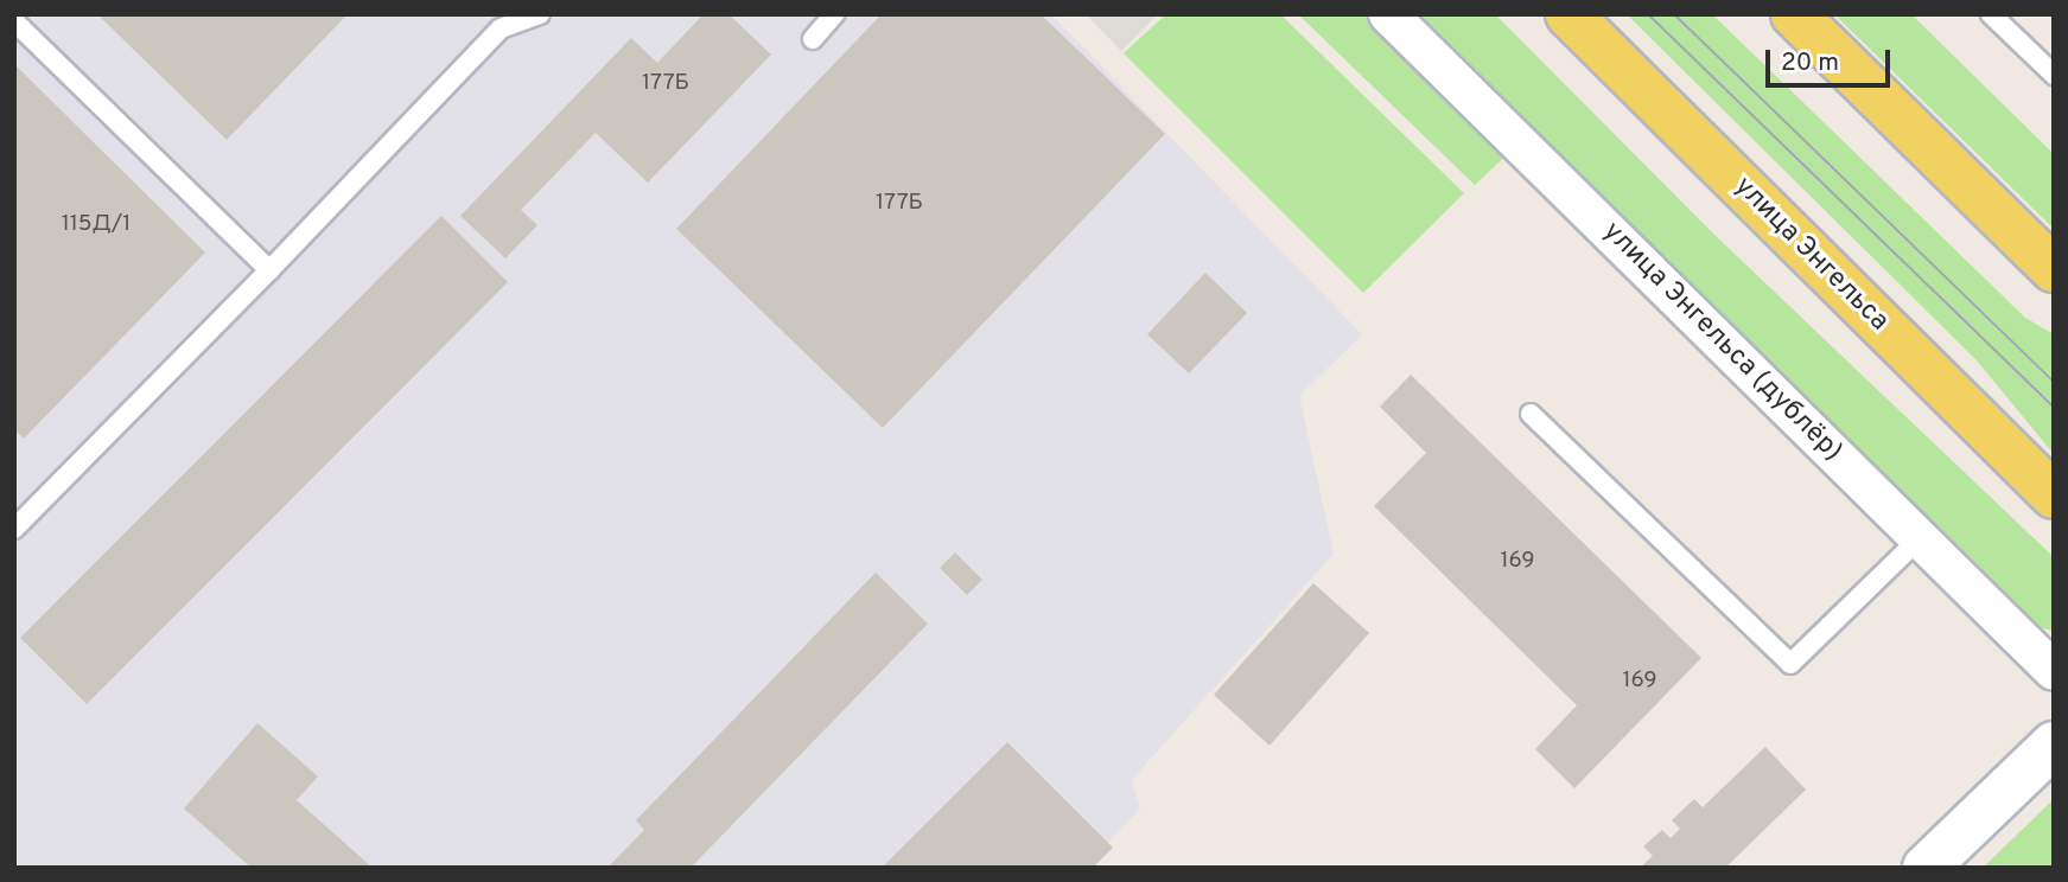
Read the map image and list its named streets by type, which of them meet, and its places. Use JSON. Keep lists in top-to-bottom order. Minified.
{"streets":{"main road":["улица Энгельса"],"street":["улица Энгельса (дублёр)"]},"house_numbers":["177Б","177Б","115Д/1","169","169"],"scale_bar":"20 m"}
